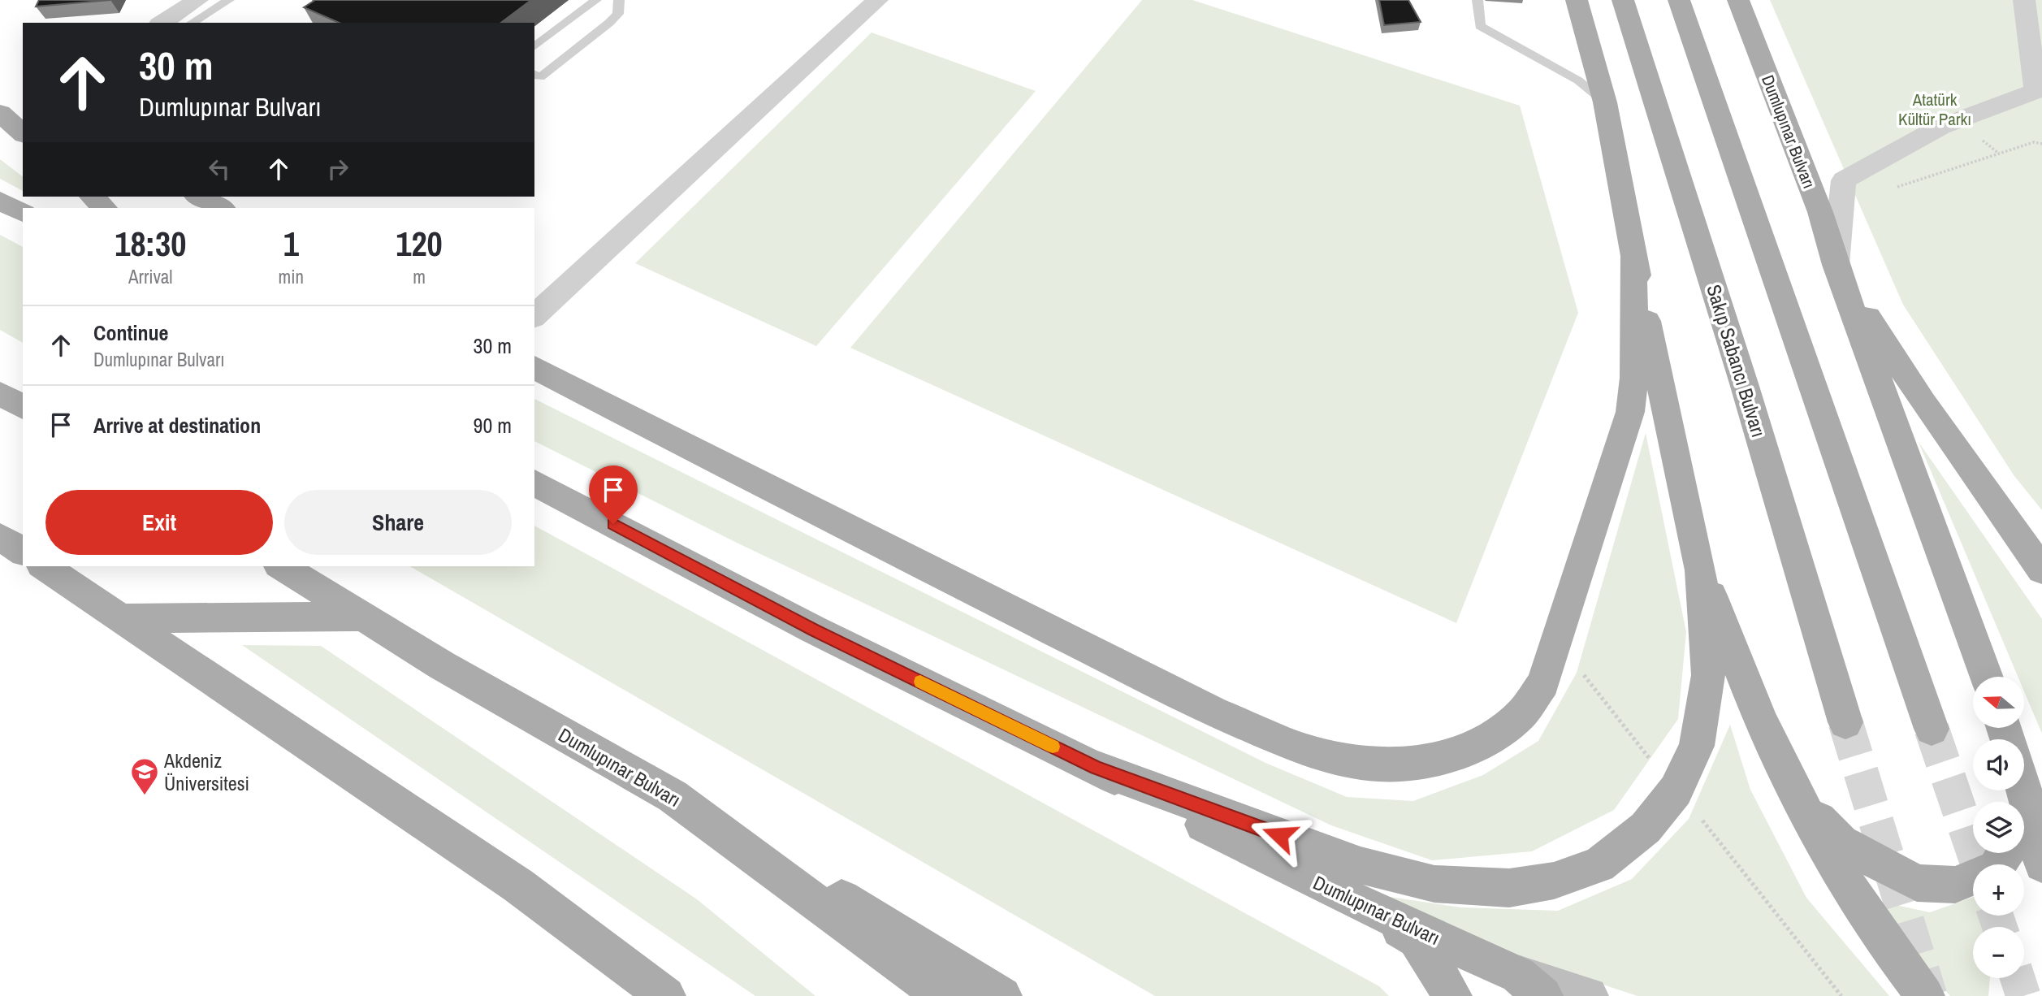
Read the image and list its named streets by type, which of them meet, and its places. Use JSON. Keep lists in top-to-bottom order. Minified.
{"streets":{"main road":["Dumlupınar Bulvarı","Sakıp Sabancı Bulvarı"]},"parks":["Atatürk Kültür Parkı"],"places":{"school or university":["Akdeniz Üniversitesi"]},"north":"left","page":{"turn":["30 m","Dumlupınar Bulvarı"],"eta":["18:30","Arrival","1","min","120","m"],"list":[{"name":"Continue","note":"Dumlupınar Bulvarı","value":"30 m"},{"name":"Arrive at destination","value":"90 m"}],"buttons":["Exit","Share"],"map_buttons":["+","−"]}}
